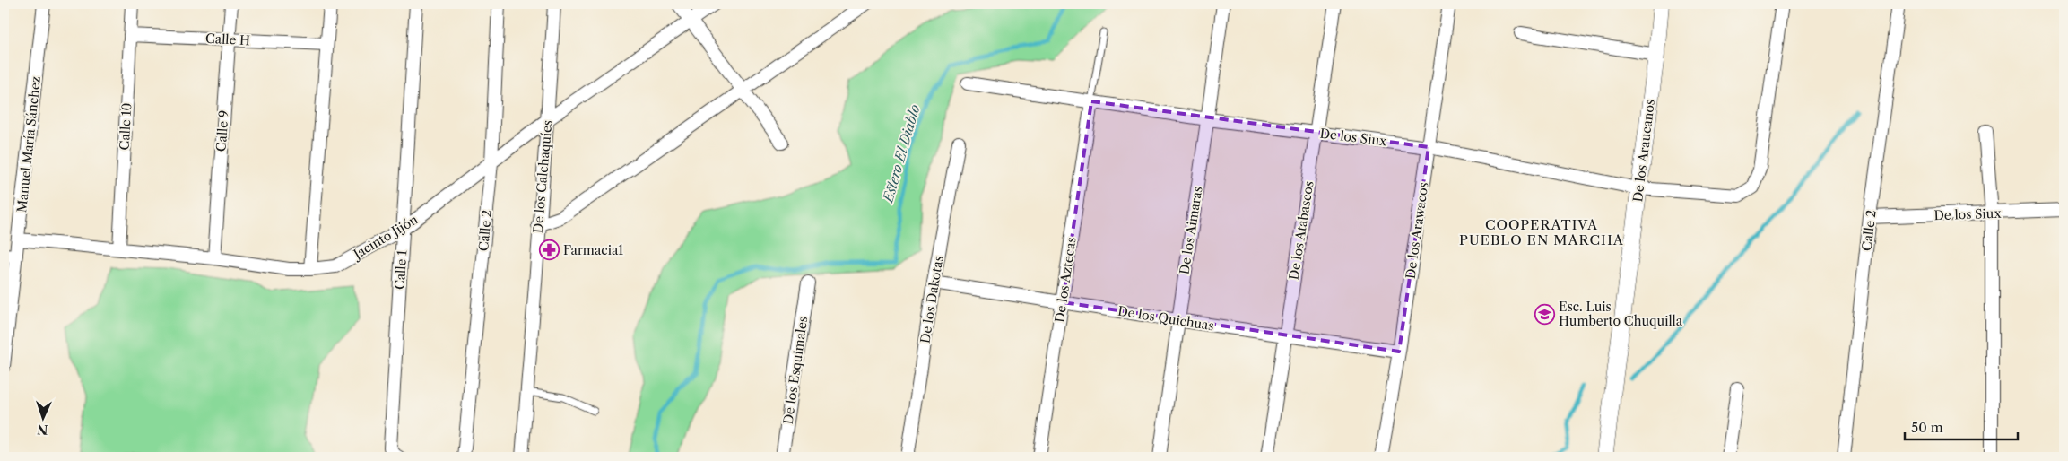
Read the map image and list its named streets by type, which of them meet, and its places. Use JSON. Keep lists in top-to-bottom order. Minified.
{"streets":{"street":["Calle H","Calle 10","Calle 9","De los Siux","Manuel María Sánchez","De los Araucanos","De los Calchaquíes","Calle 2","De los Aimaras","De los Atabascos","De los Arawacos","Jacinto Jijón","Calle 1","De los Aztecas","De los Dakotas","De los Quichuas","De los Esquimales"]},"crossings":[["Calle H","Calle 10"],["Calle H","Calle 9"],["Calle 10","Jacinto Jijón"],["Calle 9","Jacinto Jijón"],["De los Siux","De los Araucanos"],["De los Siux","Calle 2"],["De los Siux","De los Aimaras"],["De los Siux","De los Atabascos"],["De los Siux","De los Arawacos"],["De los Siux","De los Aztecas"],["Manuel María Sánchez","Jacinto Jijón"],["De los Calchaquíes","Jacinto Jijón"],["Calle 2","Jacinto Jijón"],["De los Aimaras","De los Quichuas"],["De los Atabascos","De los Quichuas"],["De los Arawacos","De los Quichuas"],["Jacinto Jijón","Calle 1"],["De los Aztecas","De los Quichuas"],["De los Dakotas","De los Quichuas"]],"districts":["COOPERATIVA PUEBLO EN MARCHA"],"water":["Estero El Diablo"],"places":{"pharmacy":["Farmacia1"],"school or university":["Esc. Luis Humberto Chuquilla"]},"scale_bar":"50 m","north":"bottom"}
